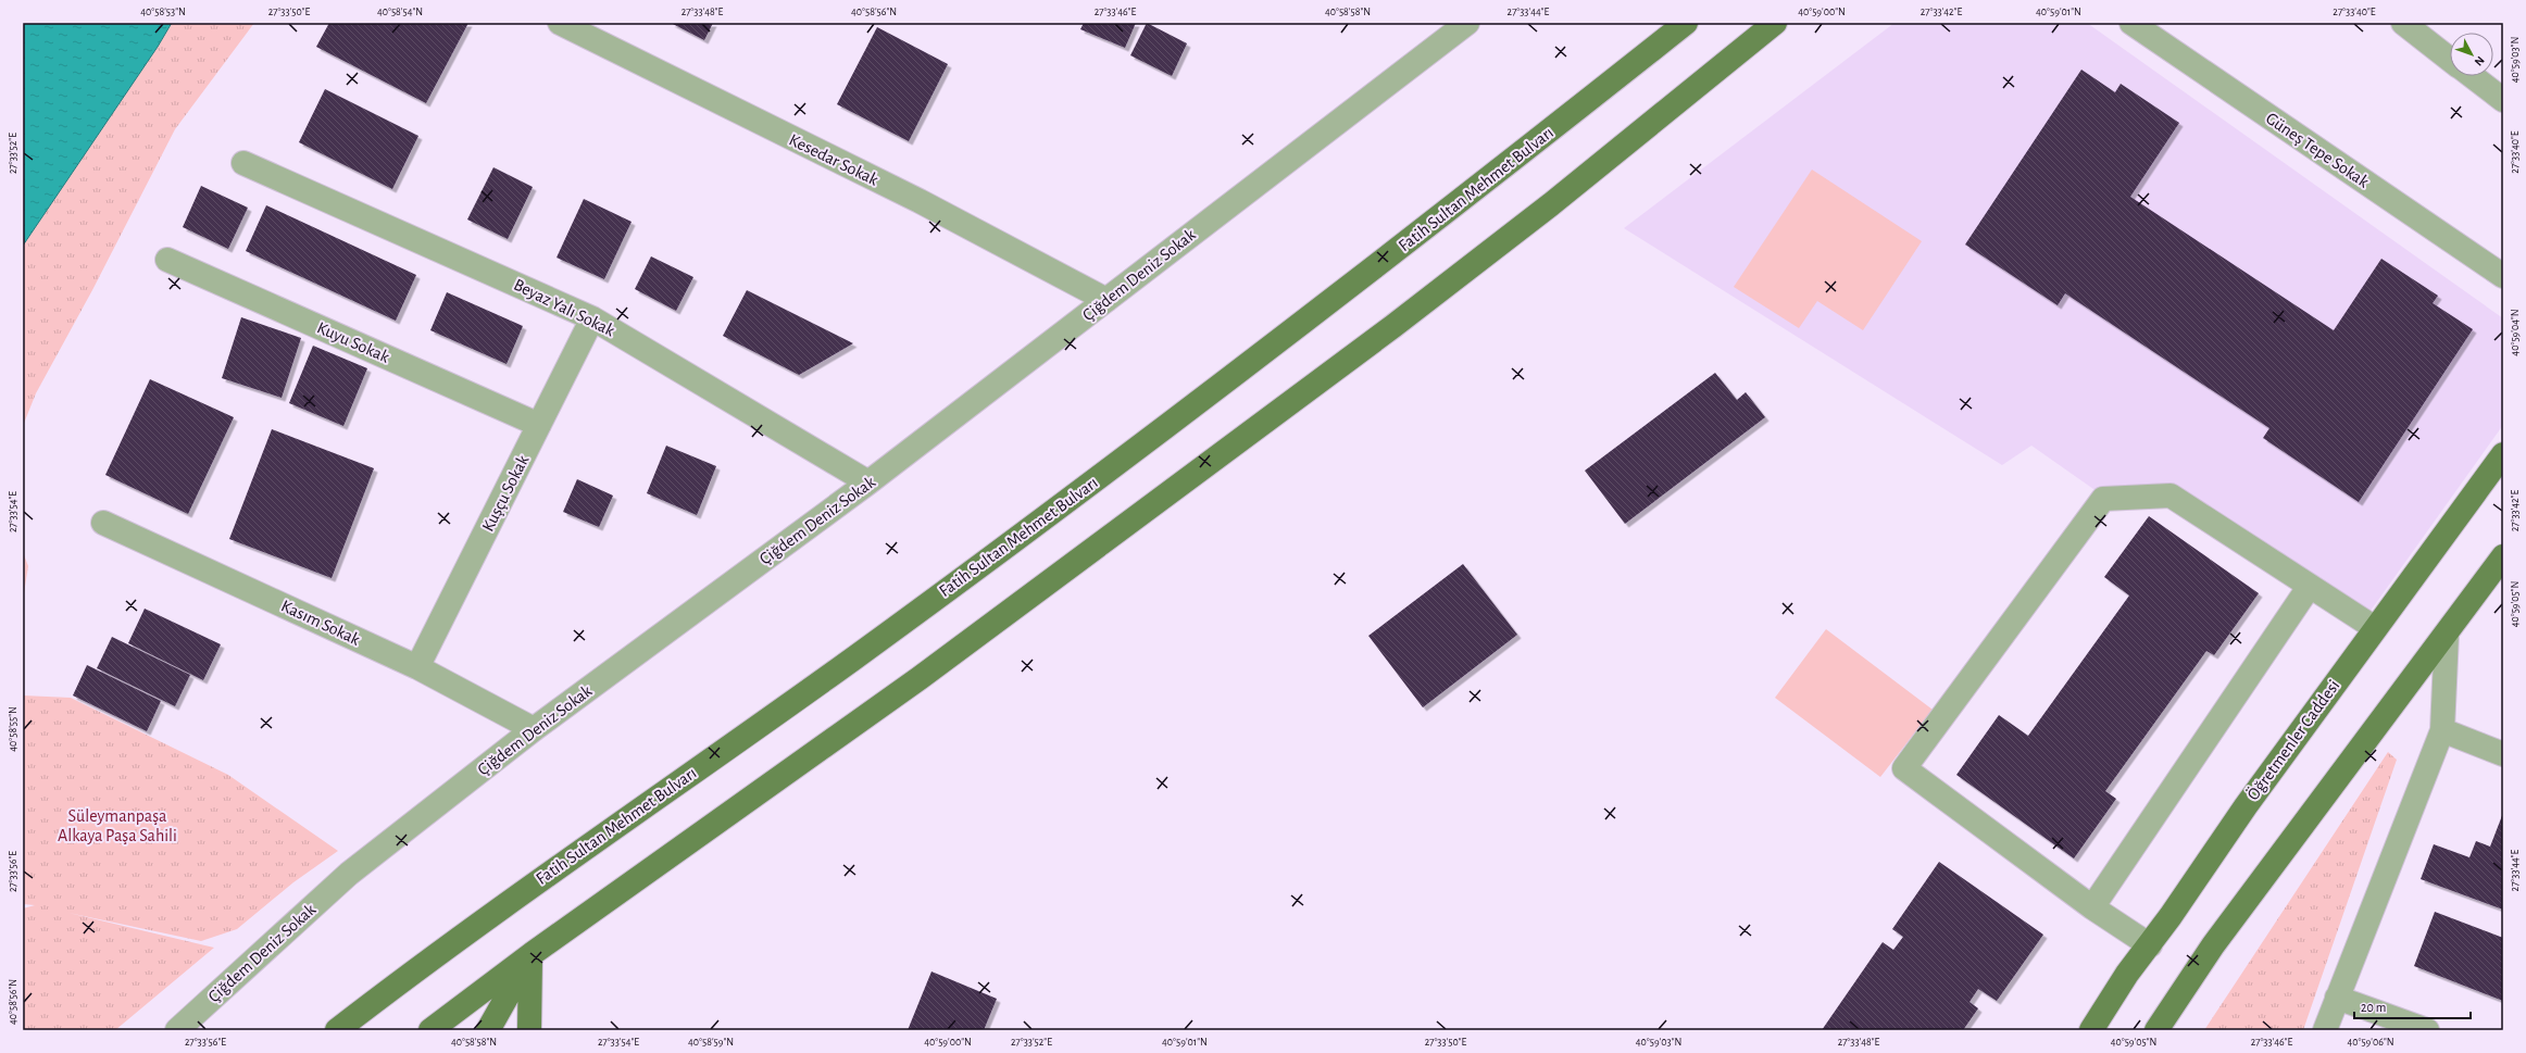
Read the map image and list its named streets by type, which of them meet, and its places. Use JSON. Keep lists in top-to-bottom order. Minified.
{"streets":{"main road":["Fatih Sultan Mehmet Bulvarı","Öğretmenler Caddesi"],"street":["Güneş Tepe Sokak","Kesedar Sokak","Çiğdem Deniz Sokak","Beyaz Yalı Sokak","Kuyu Sokak","Kuşçu Sokak","Kasım Sokak"]},"crossings":[["Kesedar Sokak","Çiğdem Deniz Sokak"],["Çiğdem Deniz Sokak","Beyaz Yalı Sokak"],["Çiğdem Deniz Sokak","Kasım Sokak"],["Beyaz Yalı Sokak","Kuşçu Sokak"],["Kuyu Sokak","Kuşçu Sokak"],["Kuşçu Sokak","Kasım Sokak"]],"parks":["Süleymanpaşa Alkaya Paşa Sahili"],"scale_bar":"20 m","north":"bottom right","coordinates":["40°58'53\"N","27°33'50\"E","40°58'54\"N","27°33'48\"E","40°58'56\"N","27°33'46\"E","40°58'58\"N","27°33'44\"E","40°59'00\"N","27°33'42\"E","40°59'01\"N","27°33'40\"E","40°59'03\"N","27°33'52\"E","40°59'04\"N","27°33'54\"E","40°59'05\"N","40°58'55\"N","27°33'56\"E","40°58'59\"N","40°59'06\"N"]}
